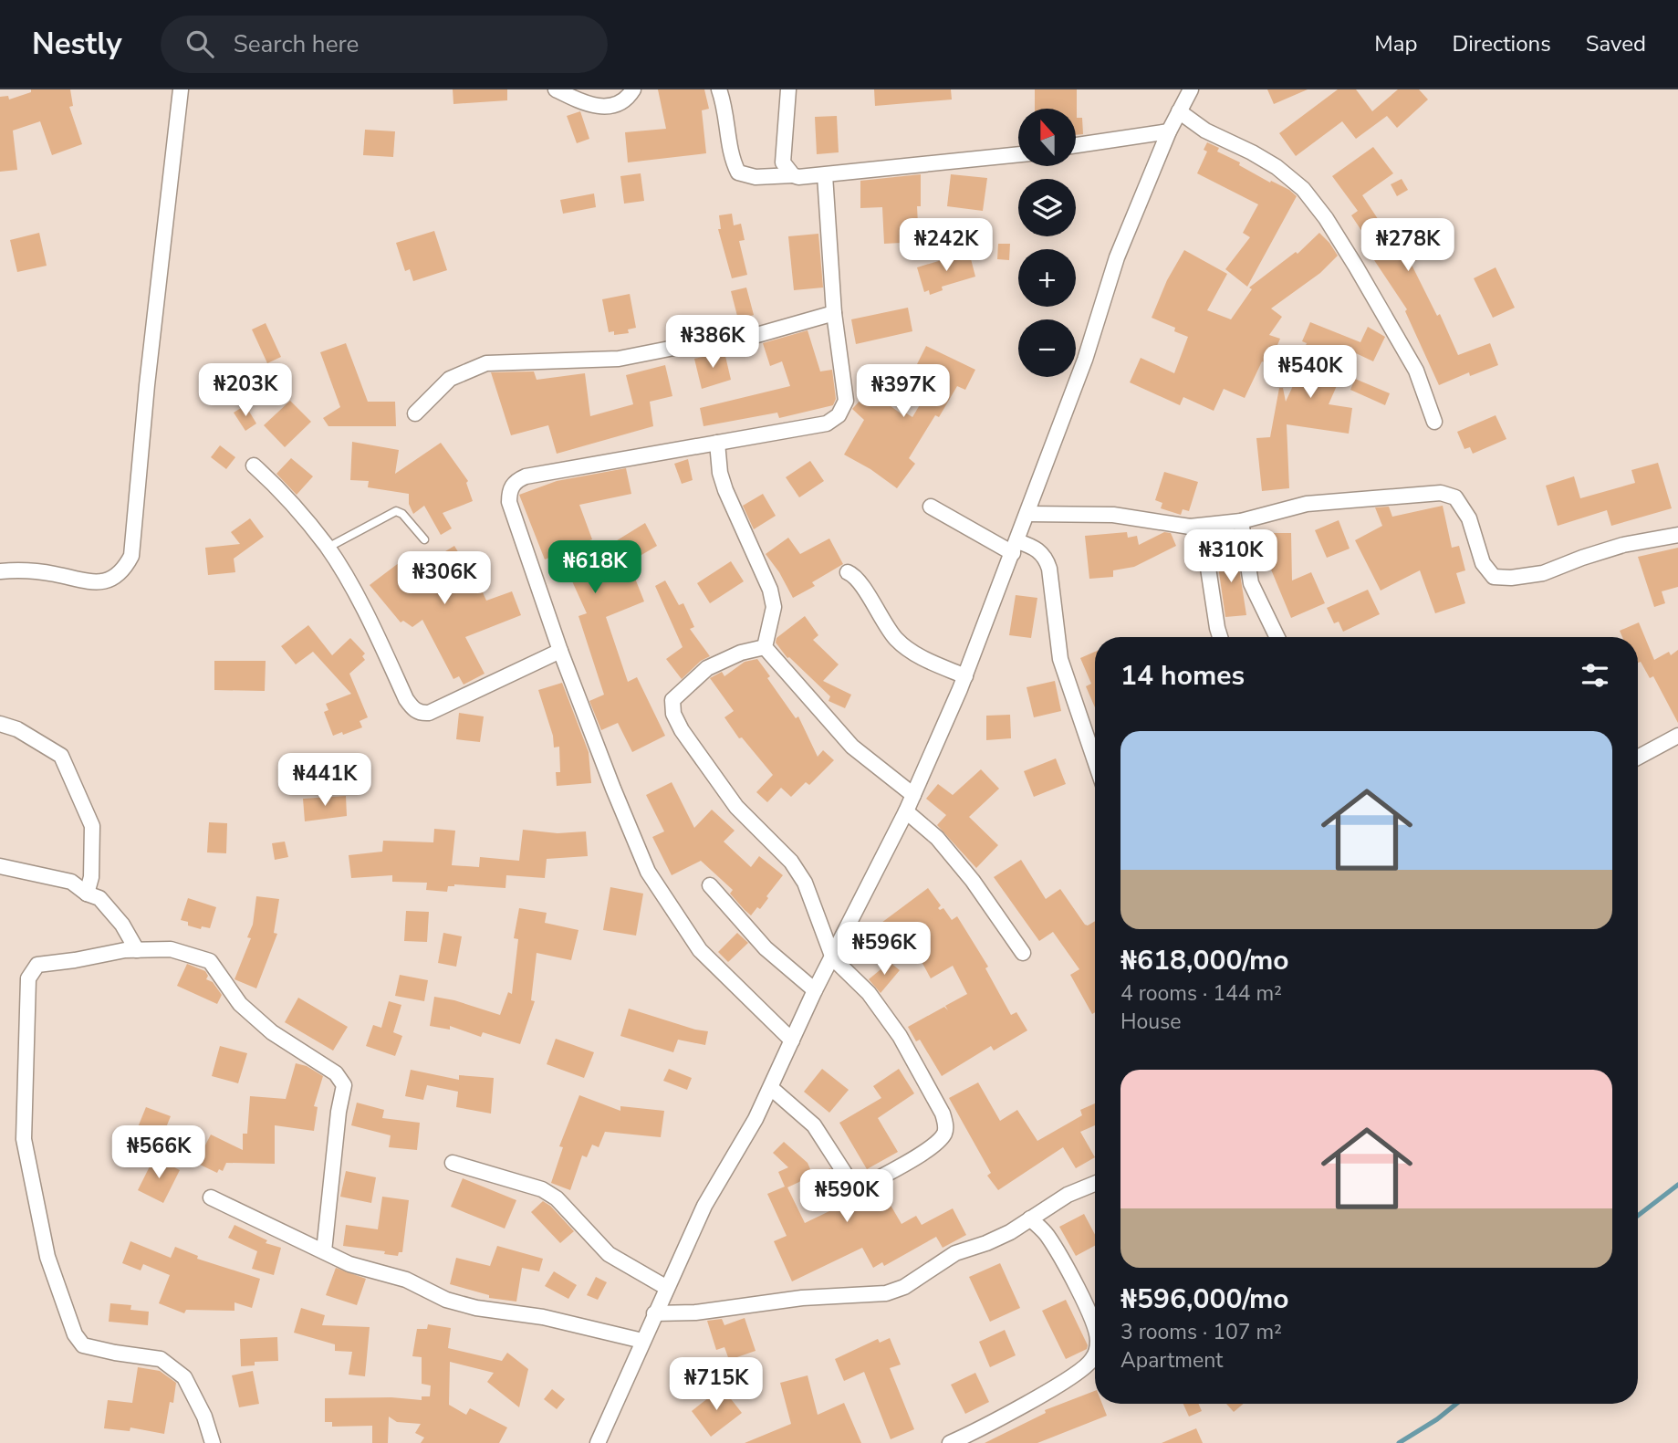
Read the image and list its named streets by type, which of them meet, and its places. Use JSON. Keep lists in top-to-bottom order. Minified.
{"north":"top","page":{"header":"Nestly","search":"Search here","nav":["Map","Directions","Saved"],"map_buttons":["+","−"],"price":["₦242K","₦278K","₦386K","₦540K","₦203K","₦397K","₦310K","₦618K","₦306K","₦441K","₦596K","₦566K","₦590K","₦715K"],"heading":"14 homes","list":[{"name":"₦618,000/mo","note":"4 rooms · 144 m² · House"},{"name":"₦596,000/mo","note":"3 rooms · 107 m² · Apartment"}]}}
